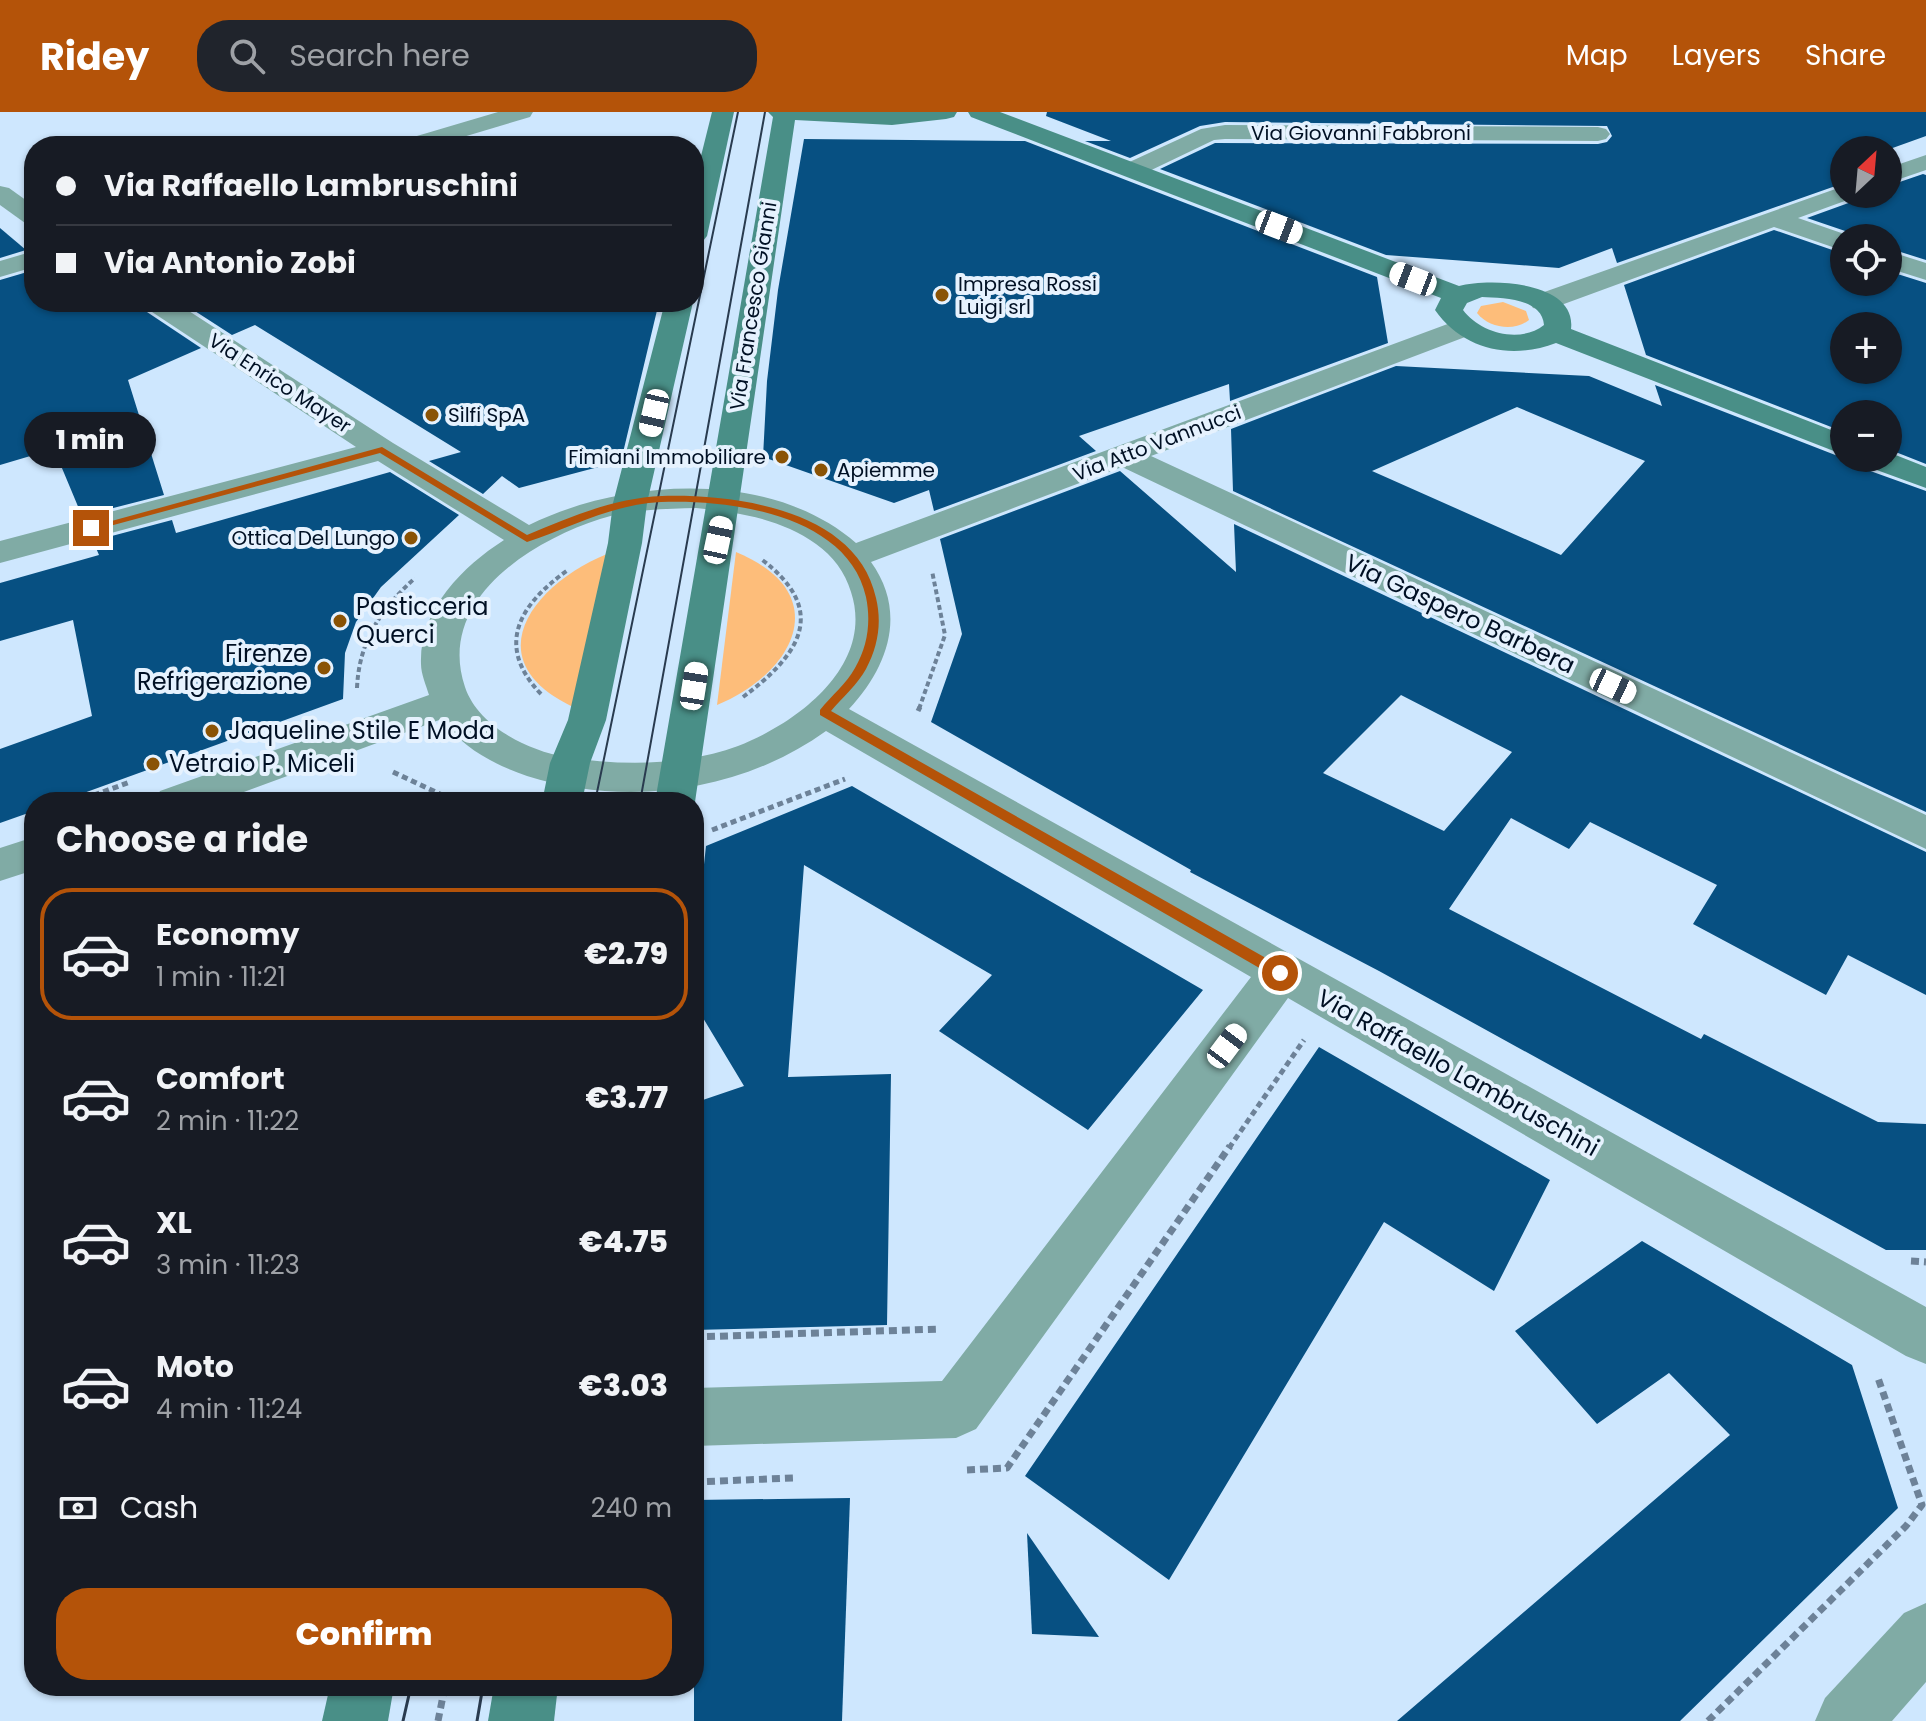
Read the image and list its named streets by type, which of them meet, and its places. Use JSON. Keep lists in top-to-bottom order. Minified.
{"streets":{"street":["Via Giovanni Fabbroni","Via Francesco Gianni","Via Enrico Mayer","Via Atto Vannucci","Via Gaspero Barbera","Via Raffaello Lambruschini"]},"crossings":[["Via Atto Vannucci","Via Gaspero Barbera"]],"places":["Impresa Rossi Luigi srl","Silfi SpA","Fimiani Immobiliare","Apiemme","Ottica Del Lungo","Pasticceria Querci","Firenze Refrigerazione","Jaqueline Stile E Moda","Vetraio P. Miceli"],"north":"top right","page":{"header":"Ridey","search":"Search here","nav":["Map","Layers","Share"],"map_buttons":["+","−"],"banner":["Via Raffaello Lambruschini","Via Antonio Zobi"],"bubble":"1 min","heading":"Choose a ride","list":[{"name":"Economy","note":"1 min · 11:21","value":"€2.79"},{"name":"Comfort","note":"2 min · 11:22","value":"€3.77"},{"name":"XL","note":"3 min · 11:23","value":"€4.75"},{"name":"Moto","note":"4 min · 11:24","value":"€3.03"}],"pay":["Cash","240 m"],"buttons":"Confirm"}}
